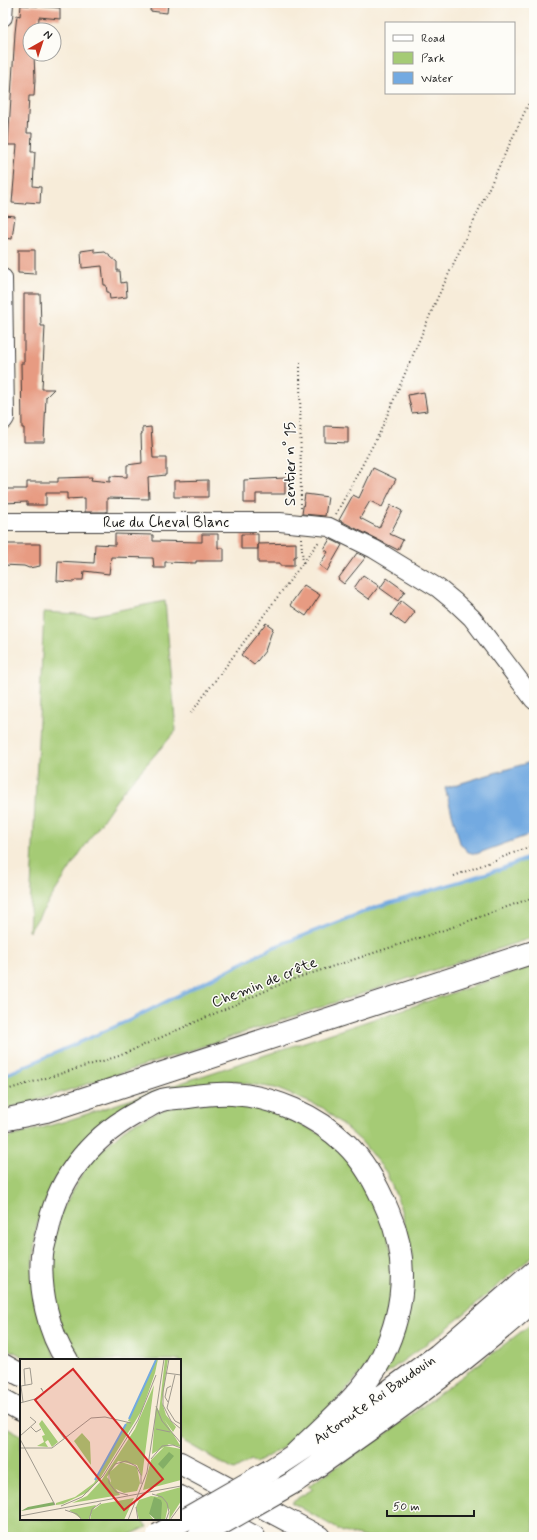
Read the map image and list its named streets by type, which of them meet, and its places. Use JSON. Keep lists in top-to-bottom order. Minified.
{"streets":{"highway":["Autoroute Roi Baudouin"],"street":["Rue du Cheval Blanc"],"path":["Sentier n° 15","Chemin de crête"]},"crossings":[["Sentier n° 15","Rue du Cheval Blanc"]],"legend":["Road","Park","Water"],"scale_bar":"50 m","north":"top right"}
